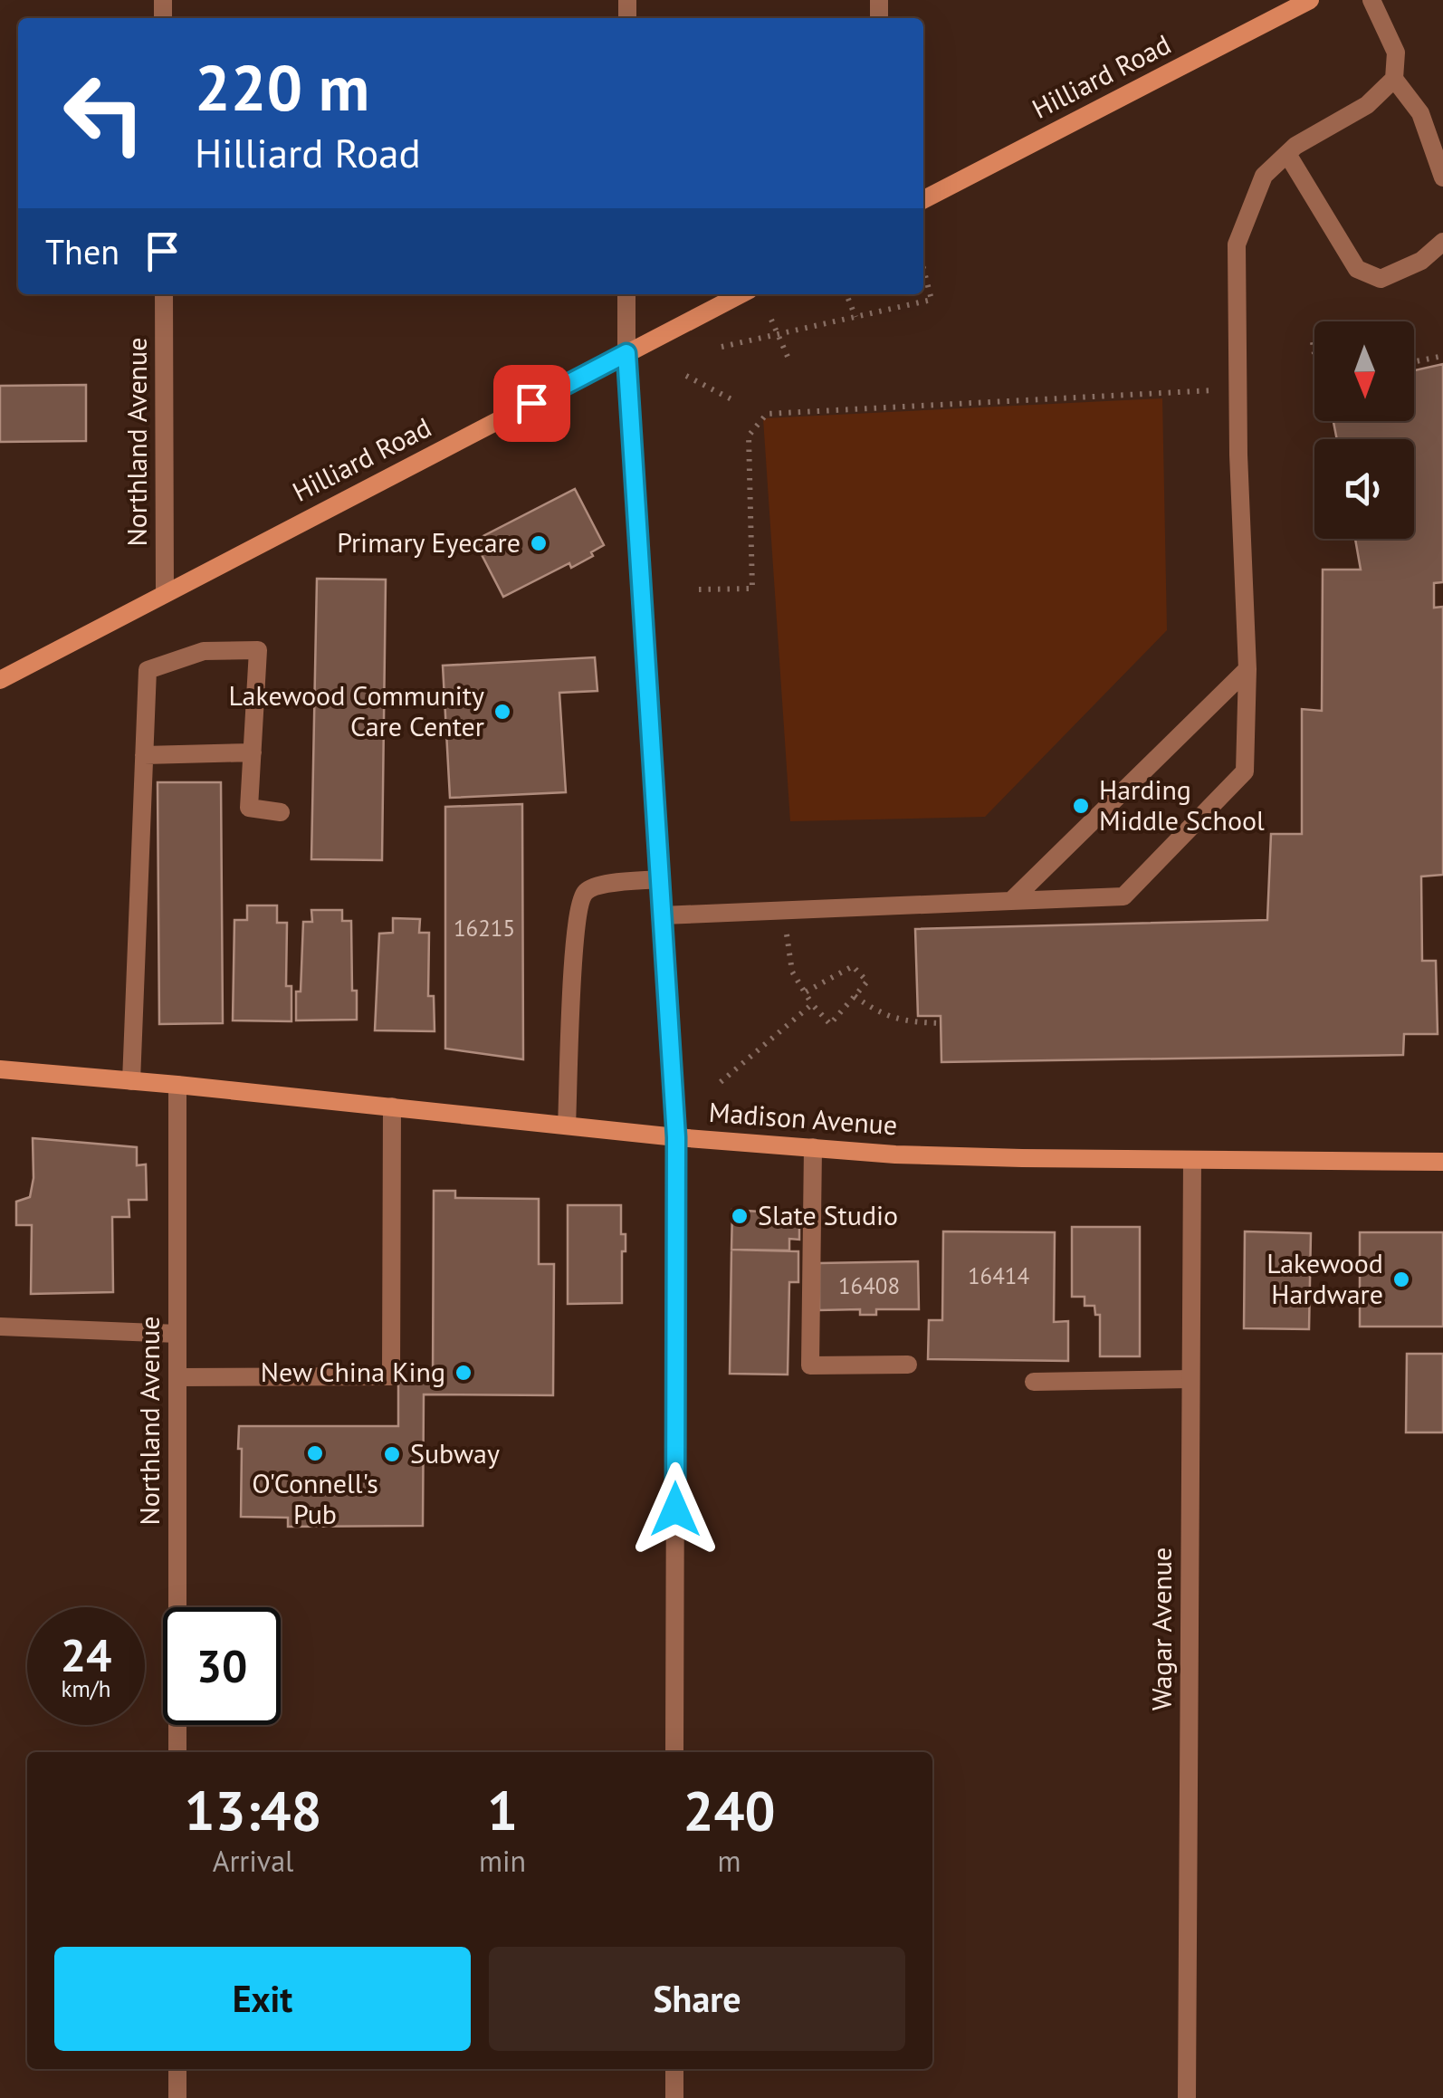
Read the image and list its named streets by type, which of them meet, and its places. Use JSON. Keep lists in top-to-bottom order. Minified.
{"streets":{"main road":["Hilliard Road","Madison Avenue"],"street":["Northland Avenue","Wagar Avenue"]},"crossings":[["Hilliard Road","Northland Avenue"],["Northland Avenue","Madison Avenue"],["Madison Avenue","Wagar Avenue"]],"places":["Primary Eyecare","Lakewood Community Care Center","Harding Middle School","Slate Studio","Lakewood Hardware","New China King","O'Connell's Pub","Subway"],"house_numbers":["16215","16414","16408"],"north":"bottom","page":{"turn":["220 m","Hilliard Road"],"then":"Then","speed":"24 km/h","limit":"30","eta":["13:48","Arrival","1","min","240","m"],"buttons":["Exit","Share"]}}
